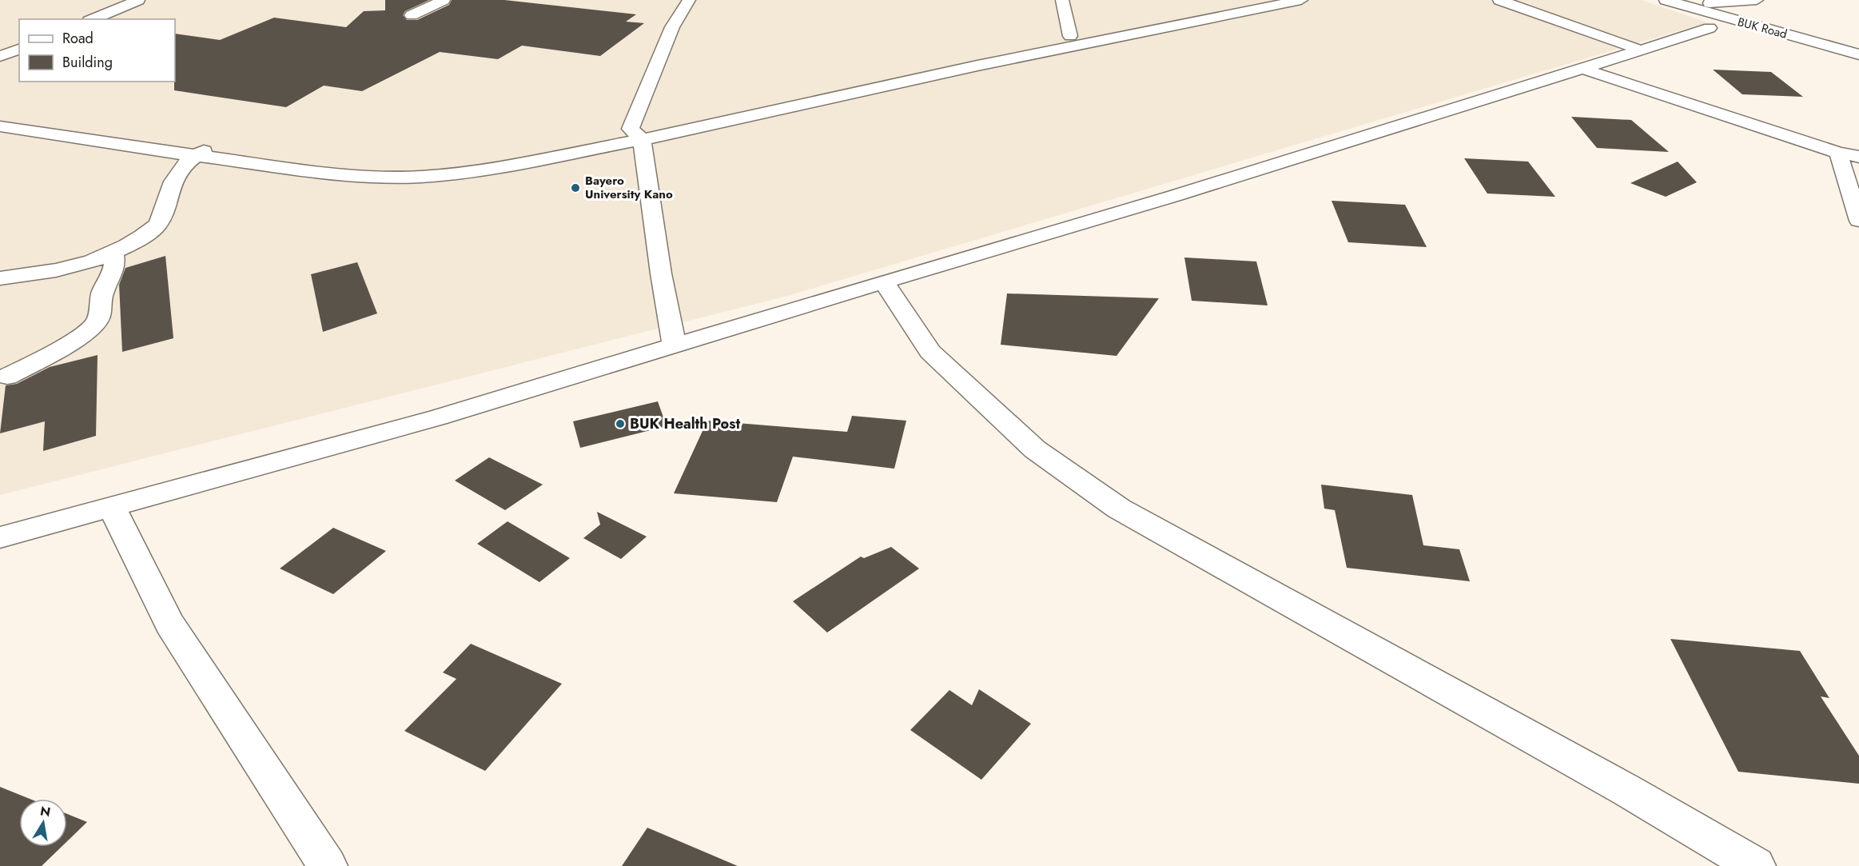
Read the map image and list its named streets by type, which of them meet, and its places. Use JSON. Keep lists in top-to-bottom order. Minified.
{"streets":{"street":["BUK Road"]},"places":["Bayero University Kano","BUK Health Post"],"legend":["Road","Building"],"north":"top"}
